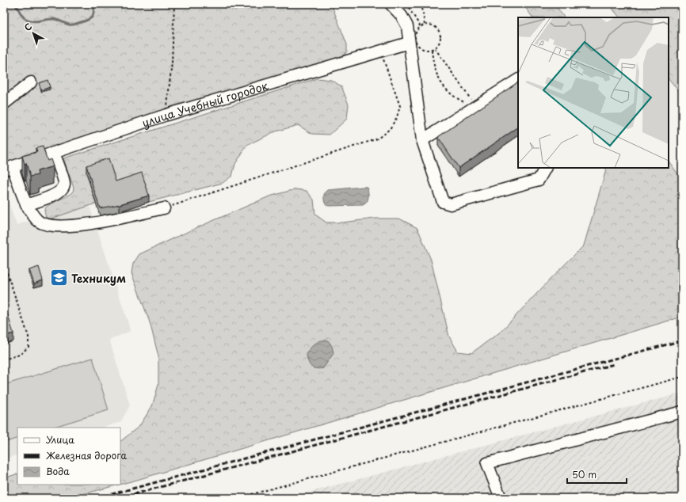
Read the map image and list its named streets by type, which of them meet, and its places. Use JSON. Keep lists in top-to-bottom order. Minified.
{"streets":{"lane":["улица Учебный городок"]},"places":{"school or university":["Техникум"]},"legend":["Улица","Железная дорога","Вода"],"scale_bar":"50 m","north":"top left"}
